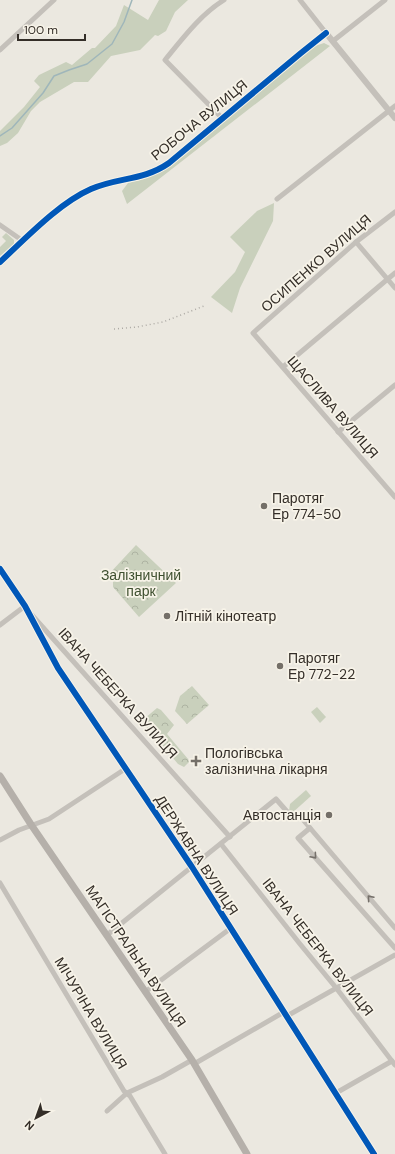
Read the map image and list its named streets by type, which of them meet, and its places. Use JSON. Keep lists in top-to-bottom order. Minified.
{"streets":{"main road":["МАГІСТРАЛЬНА ВУЛИЦЯ"],"street":["РОБОЧА ВУЛИЦЯ","ОСИПЕНКО ВУЛИЦЯ","ЩАСЛИВА ВУЛИЦЯ","ІВАНА ЧЕБЕРКА ВУЛИЦЯ","ДЕРЖАВНА ВУЛИЦЯ","МІЧУРІНА ВУЛИЦЯ"]},"crossings":[["ОСИПЕНКО ВУЛИЦЯ","ЩАСЛИВА ВУЛИЦЯ"],["ІВАНА ЧЕБЕРКА ВУЛИЦЯ","ДЕРЖАВНА ВУЛИЦЯ"]],"parks":["Залізничний парк"],"places":{"other":["Паротяг Ер 774-50","Літній кінотеатр","Паротяг Ер 772-22","Автостанція"],"health":["Пологівська залізнична лікарня"]},"scale_bar":"100 m","north":"bottom left"}
